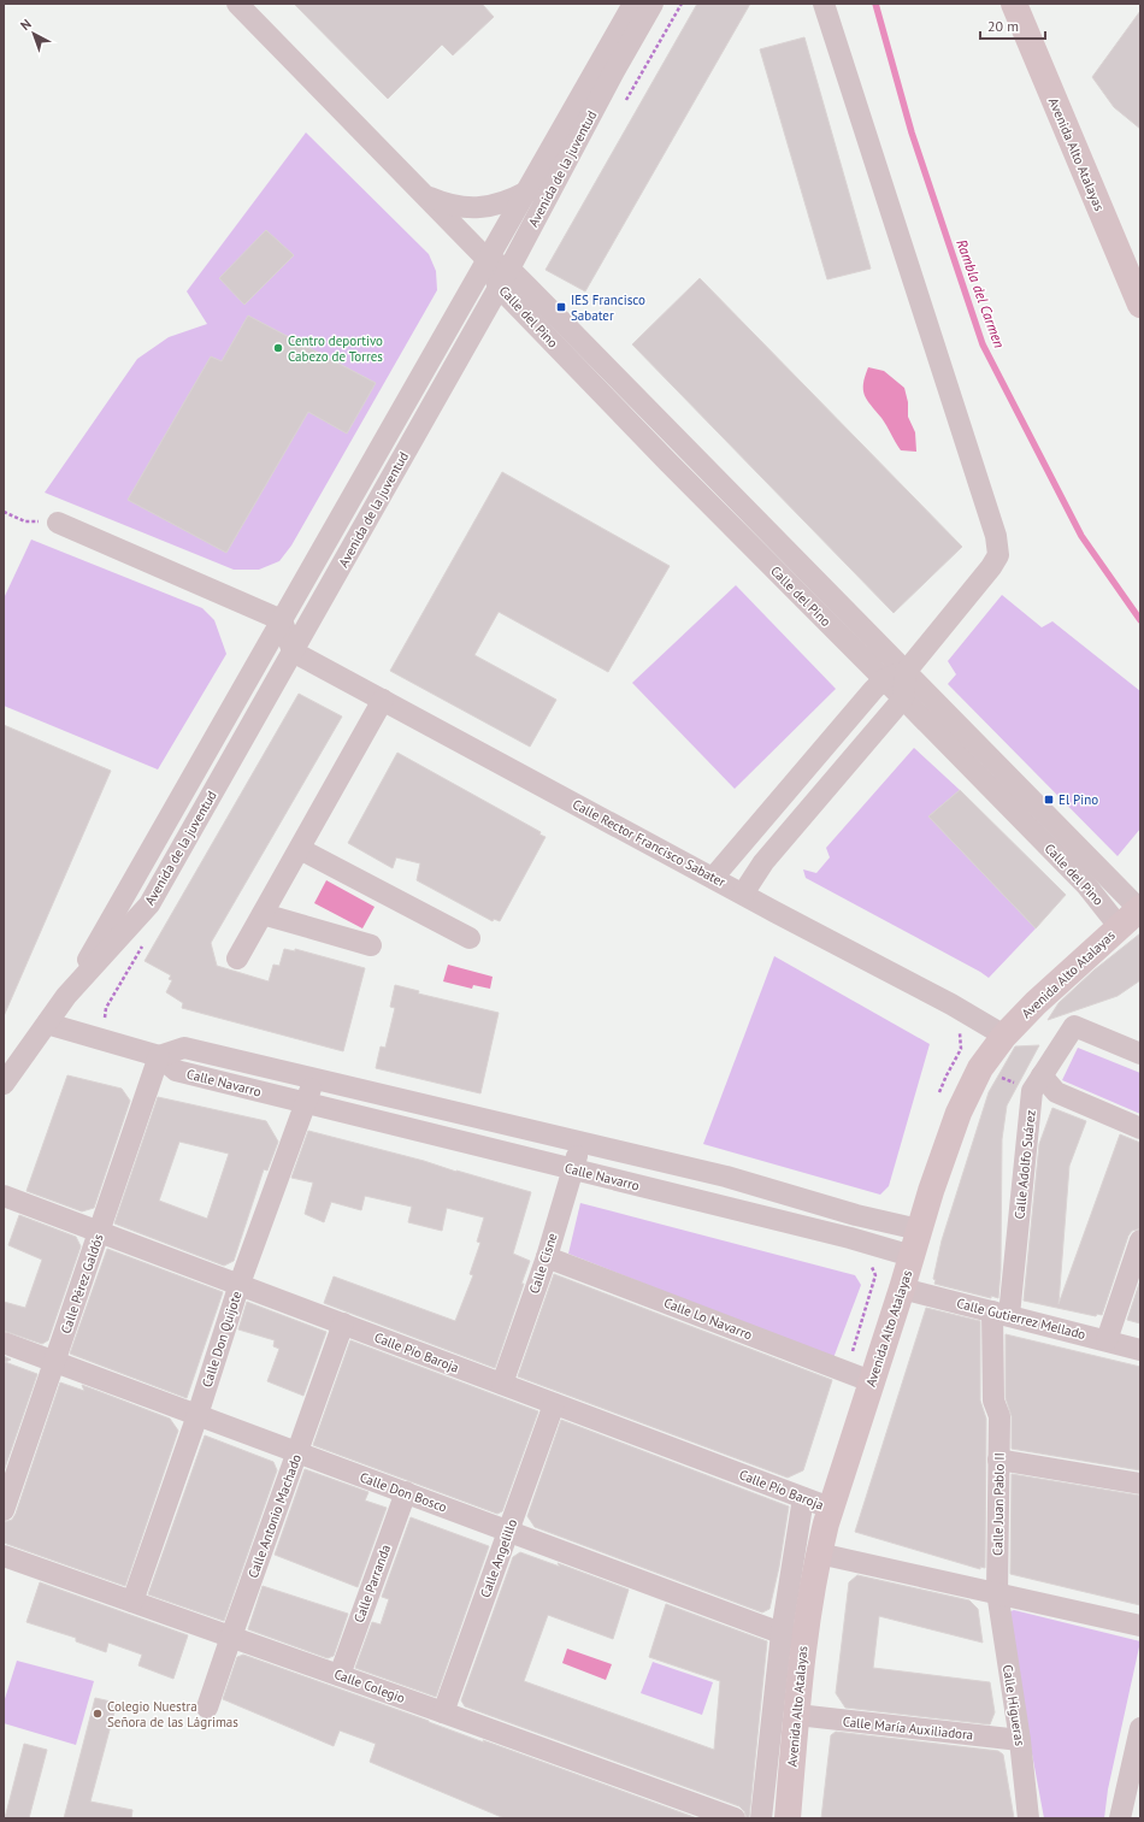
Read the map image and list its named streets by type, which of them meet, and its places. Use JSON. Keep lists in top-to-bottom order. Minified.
{"streets":{"main road":["Avenida Alto Atalayas"],"street":["Avenida de la juventud","Calle del Pino","Calle Rector Francisco Sabater","Calle Navarro","Calle Adolfo Suárez","Calle Cisne","Calle Pérez Galdós","Calle Lo Navarro","Calle Gutierrez Mellado","Calle Don Quijote","Calle Pío Baroja","Calle Don Bosco","Calle Juan Pablo II","Calle Antonio Machado","Calle Angelillo","Calle Parranda","Calle Colegio","Calle Higueras","Calle María Auxiliadora"]},"crossings":[["Avenida Alto Atalayas","Calle del Pino"],["Avenida Alto Atalayas","Calle Rector Francisco Sabater"],["Avenida Alto Atalayas","Calle Navarro"],["Avenida Alto Atalayas","Calle Lo Navarro"],["Avenida Alto Atalayas","Calle Gutierrez Mellado"],["Avenida Alto Atalayas","Calle Pío Baroja"],["Avenida Alto Atalayas","Calle Don Bosco"],["Avenida Alto Atalayas","Calle María Auxiliadora"],["Avenida de la juventud","Calle del Pino"],["Avenida de la juventud","Calle Rector Francisco Sabater"],["Calle Navarro","Calle Cisne"],["Calle Navarro","Calle Pérez Galdós"],["Calle Navarro","Calle Don Quijote"],["Calle Adolfo Suárez","Calle Gutierrez Mellado"],["Calle Adolfo Suárez","Calle Juan Pablo II"],["Calle Cisne","Calle Lo Navarro"],["Calle Cisne","Calle Pío Baroja"],["Calle Pérez Galdós","Calle Pío Baroja"],["Calle Pérez Galdós","Calle Don Bosco"],["Calle Don Quijote","Calle Pío Baroja"],["Calle Don Quijote","Calle Don Bosco"],["Calle Don Quijote","Calle Colegio"],["Calle Pío Baroja","Calle Antonio Machado"],["Calle Pío Baroja","Calle Angelillo"],["Calle Don Bosco","Calle Antonio Machado"],["Calle Don Bosco","Calle Angelillo"],["Calle Don Bosco","Calle Parranda"],["Calle Juan Pablo II","Calle Higueras"],["Calle Antonio Machado","Calle Colegio"],["Calle Angelillo","Calle Colegio"],["Calle Parranda","Calle Colegio"],["Calle Higueras","Calle María Auxiliadora"]],"water":["Rambla del Carmen"],"places":{"transit":["IES Francisco Sabater","El Pino"],"other":["Centro deportivo Cabezo de Torres","Colegio Nuestra Señora de las Lágrimas"]},"scale_bar":"20 m","north":"top left"}
